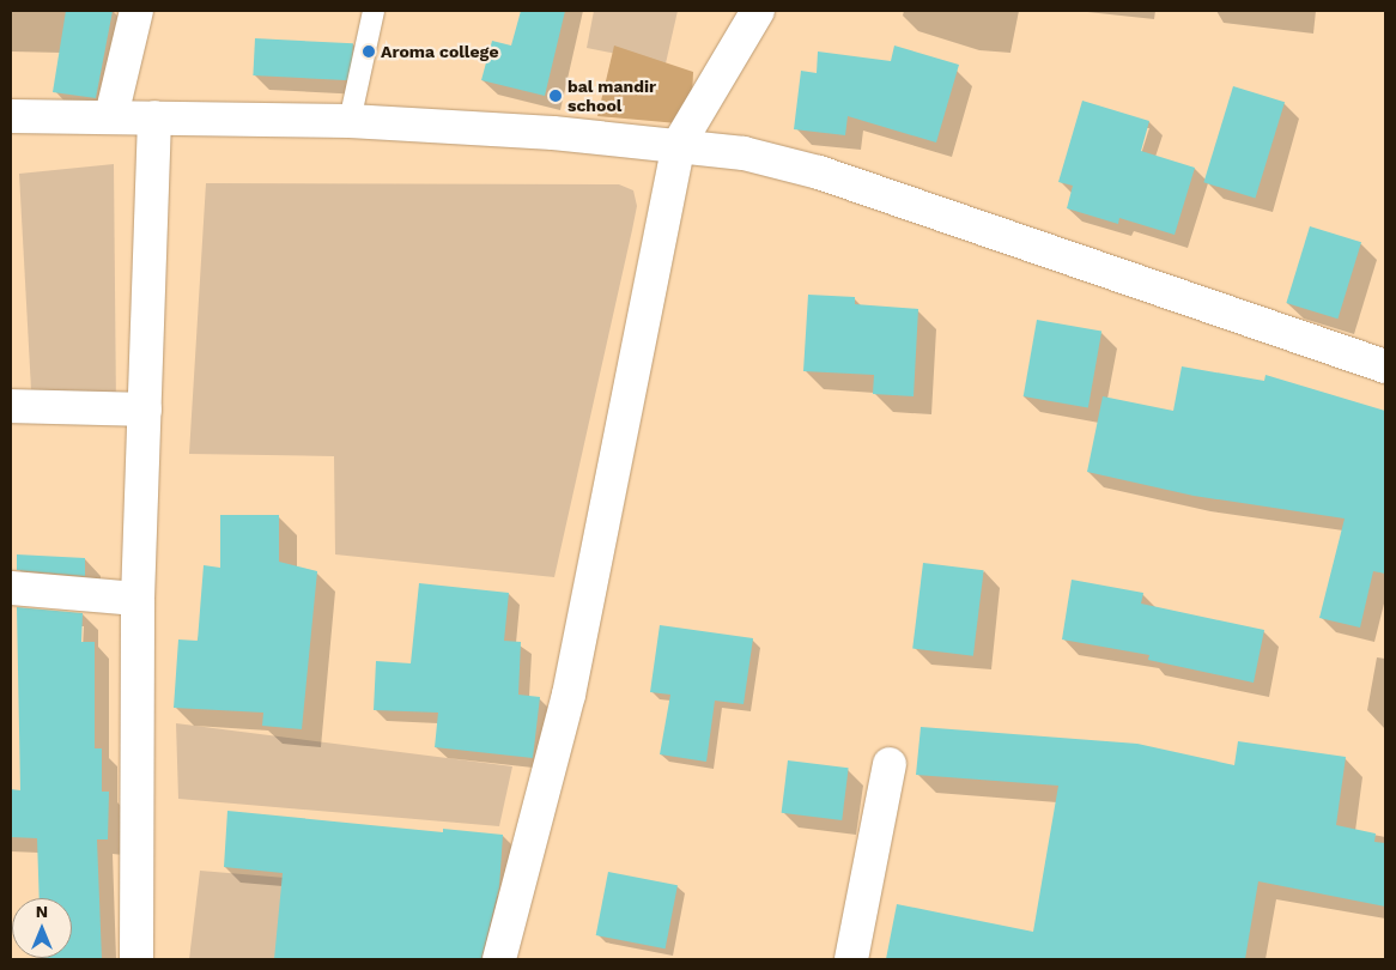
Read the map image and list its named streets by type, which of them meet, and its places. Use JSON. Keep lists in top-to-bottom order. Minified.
{"places":["Aroma college","bal mandir school"],"north":"top"}
